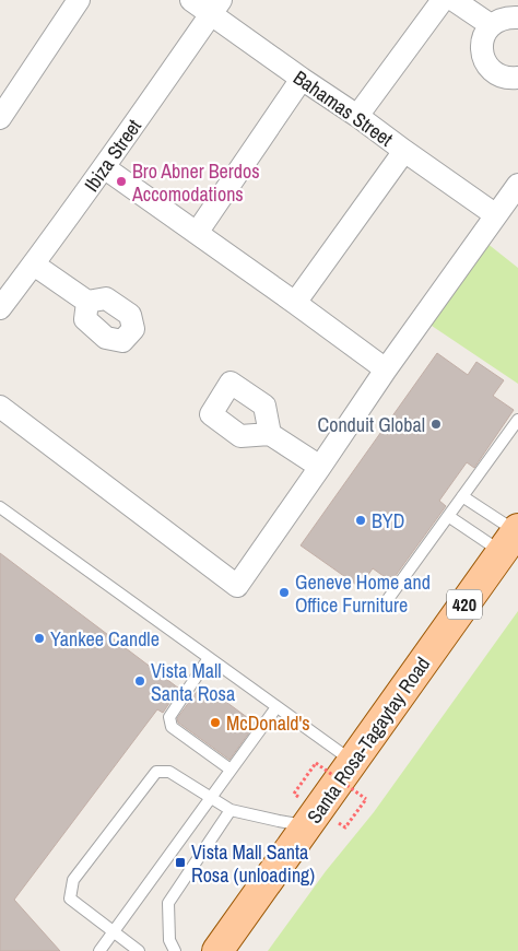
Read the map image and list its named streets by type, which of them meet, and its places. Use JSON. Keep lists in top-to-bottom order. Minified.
{"streets":{"main road":["420","Santa Rosa-Tagaytay Road"],"street":["Bahamas Street","Ibiza Street"]},"crossings":[["Bahamas Street","Ibiza Street"]],"places":{"other":["Bro Abner Berdos Accomodations","Conduit Global","BYD","Geneve Home and Office Furniture","Yankee Candle","Vista Mall Santa Rosa","McDonald's"],"transit":["Vista Mall Santa Rosa (unloading)"]}}
